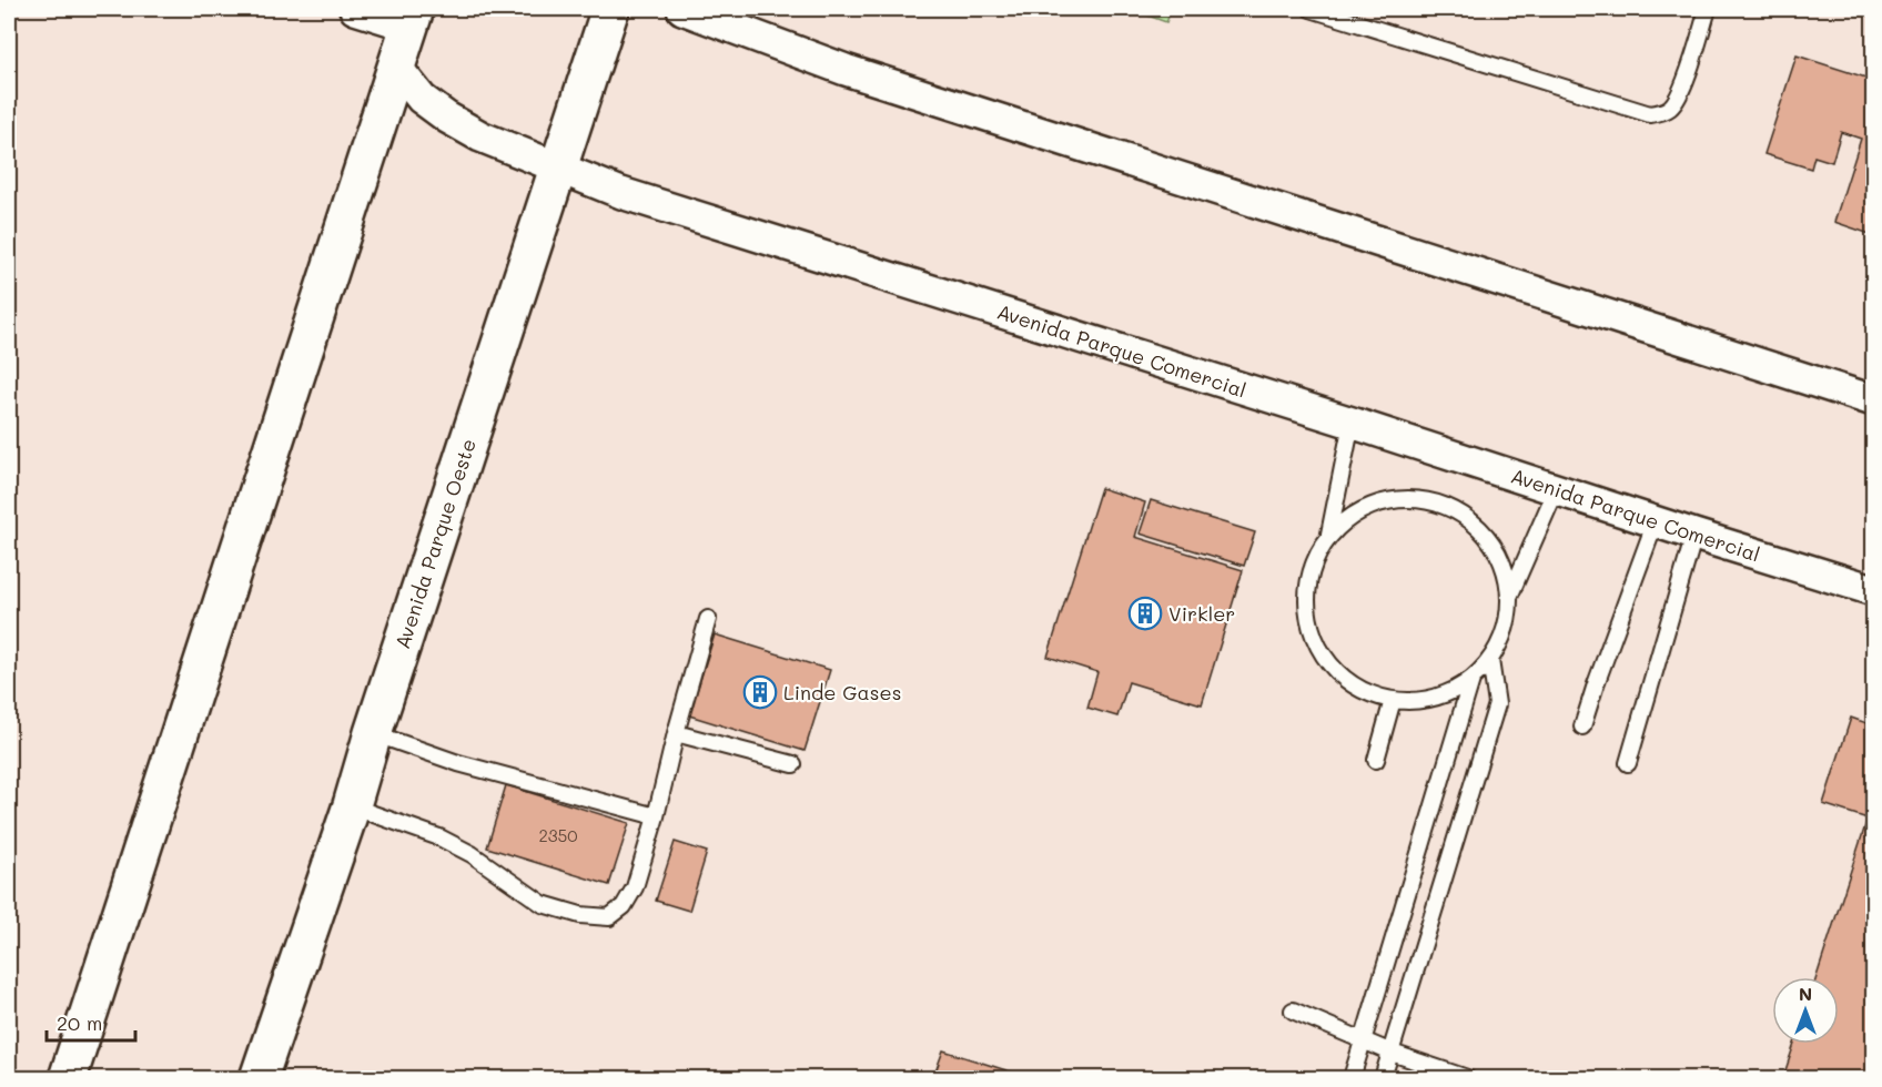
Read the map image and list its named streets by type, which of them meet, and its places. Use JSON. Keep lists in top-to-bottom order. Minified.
{"streets":{"street":["Avenida Parque Comercial","Avenida Parque Oeste"]},"crossings":[["Avenida Parque Comercial","Avenida Parque Oeste"]],"places":{"building":["Virkler","Linde Gases"]},"house_numbers":["2350"],"scale_bar":"20 m","north":"top"}
